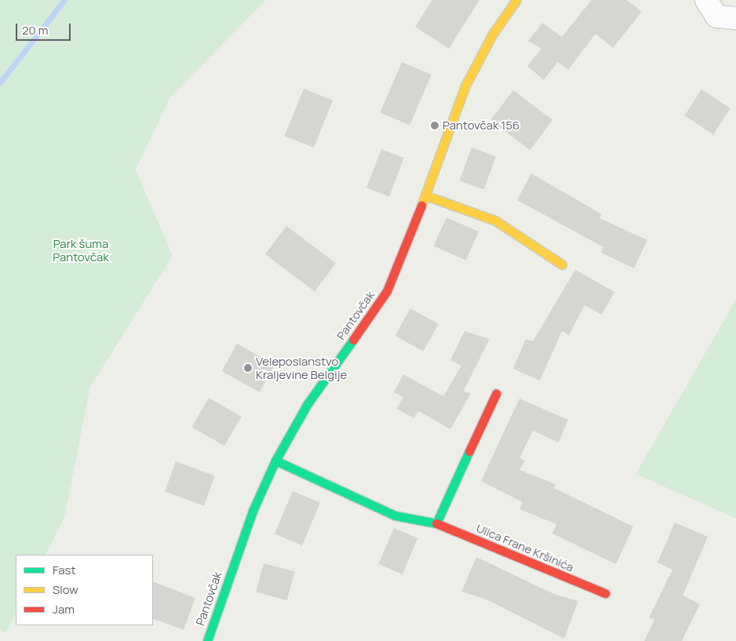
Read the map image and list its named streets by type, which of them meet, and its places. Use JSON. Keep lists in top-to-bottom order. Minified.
{"streets":{"main road":["Pantovčak","Ulica Frane Kršinića"]},"crossings":[["Pantovčak","Ulica Frane Kršinića"]],"parks":["Park šuma Pantovčak"],"places":["Pantovčak 156","Veleposlanstvo Kraljevine Belgije"],"legend":["Fast","Slow","Jam"],"scale_bar":"20 m"}
